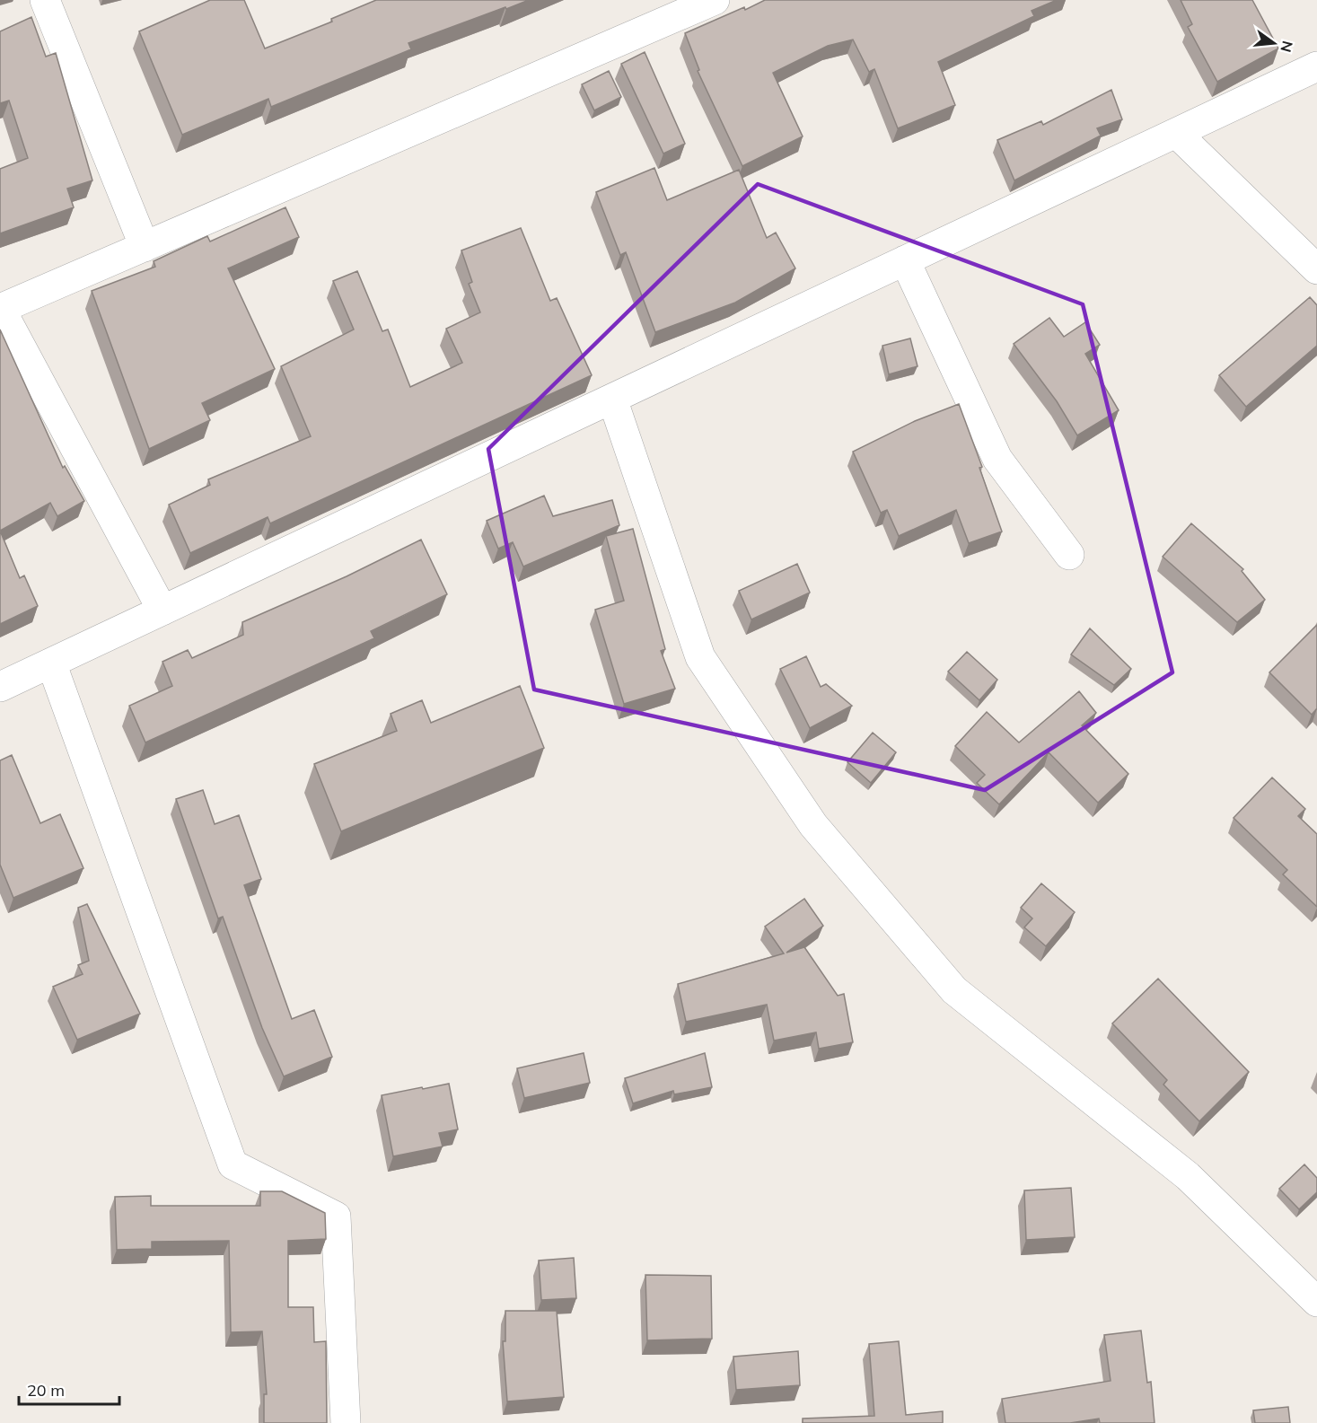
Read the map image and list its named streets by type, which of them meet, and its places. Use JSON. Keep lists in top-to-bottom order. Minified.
{"scale_bar":"20 m","north":"right"}
